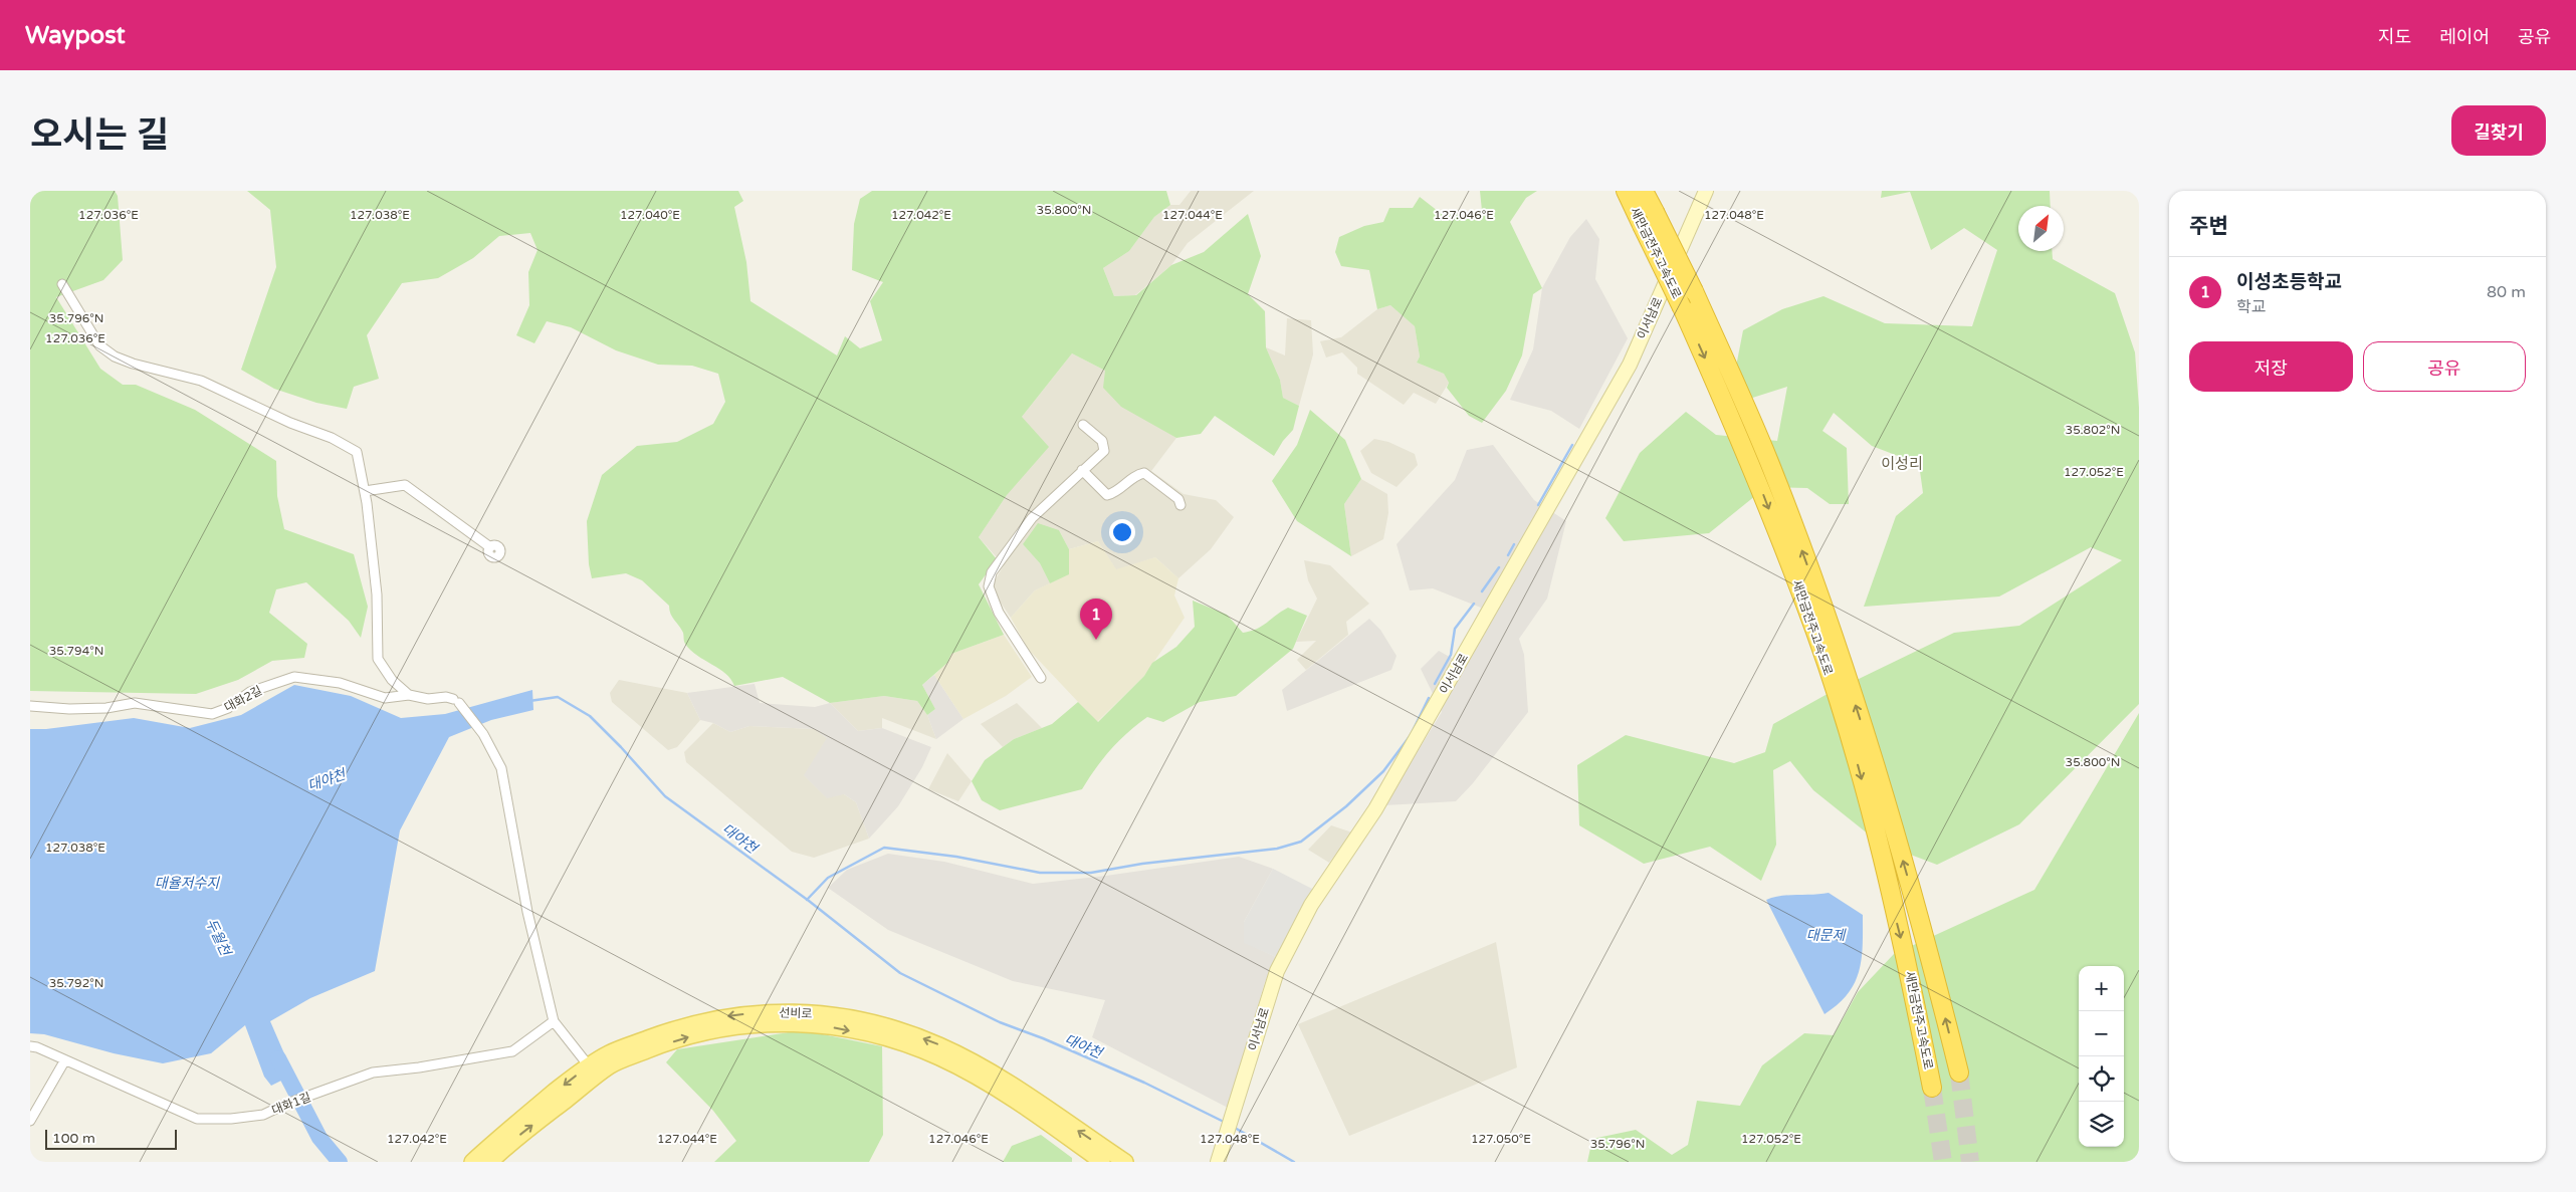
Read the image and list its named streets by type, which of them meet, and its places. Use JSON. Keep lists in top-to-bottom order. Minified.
{"streets":{"highway":["새만금전주고속도로"],"main road":["이서남로","선비로"],"street":["대화2길","대화1길"]},"crossings":[["대화2길","대화1길"]],"districts":["이성리"],"water":["대야천","대율저수지","대문제","두월천"],"scale_bar":"100 m","north":"top right","page":{"header":"Waypost","nav":["지도","레이어","공유"],"title":"오시는 길","buttons":["길찾기",["저장","공유"]],"heading":"주변","list":[{"mark":"1","name":"이성초등학교","note":"학교","value":"80 m"}],"pins":"1","map_buttons":["+","−"],"scale":"100 m"},"coordinates":["35.800°N","127.036°E","127.038°E","127.040°E","127.042°E","127.044°E","127.046°E","127.048°E","35.796°N","35.802°N","127.052°E","35.794°N","35.792°N","127.050°E"]}
